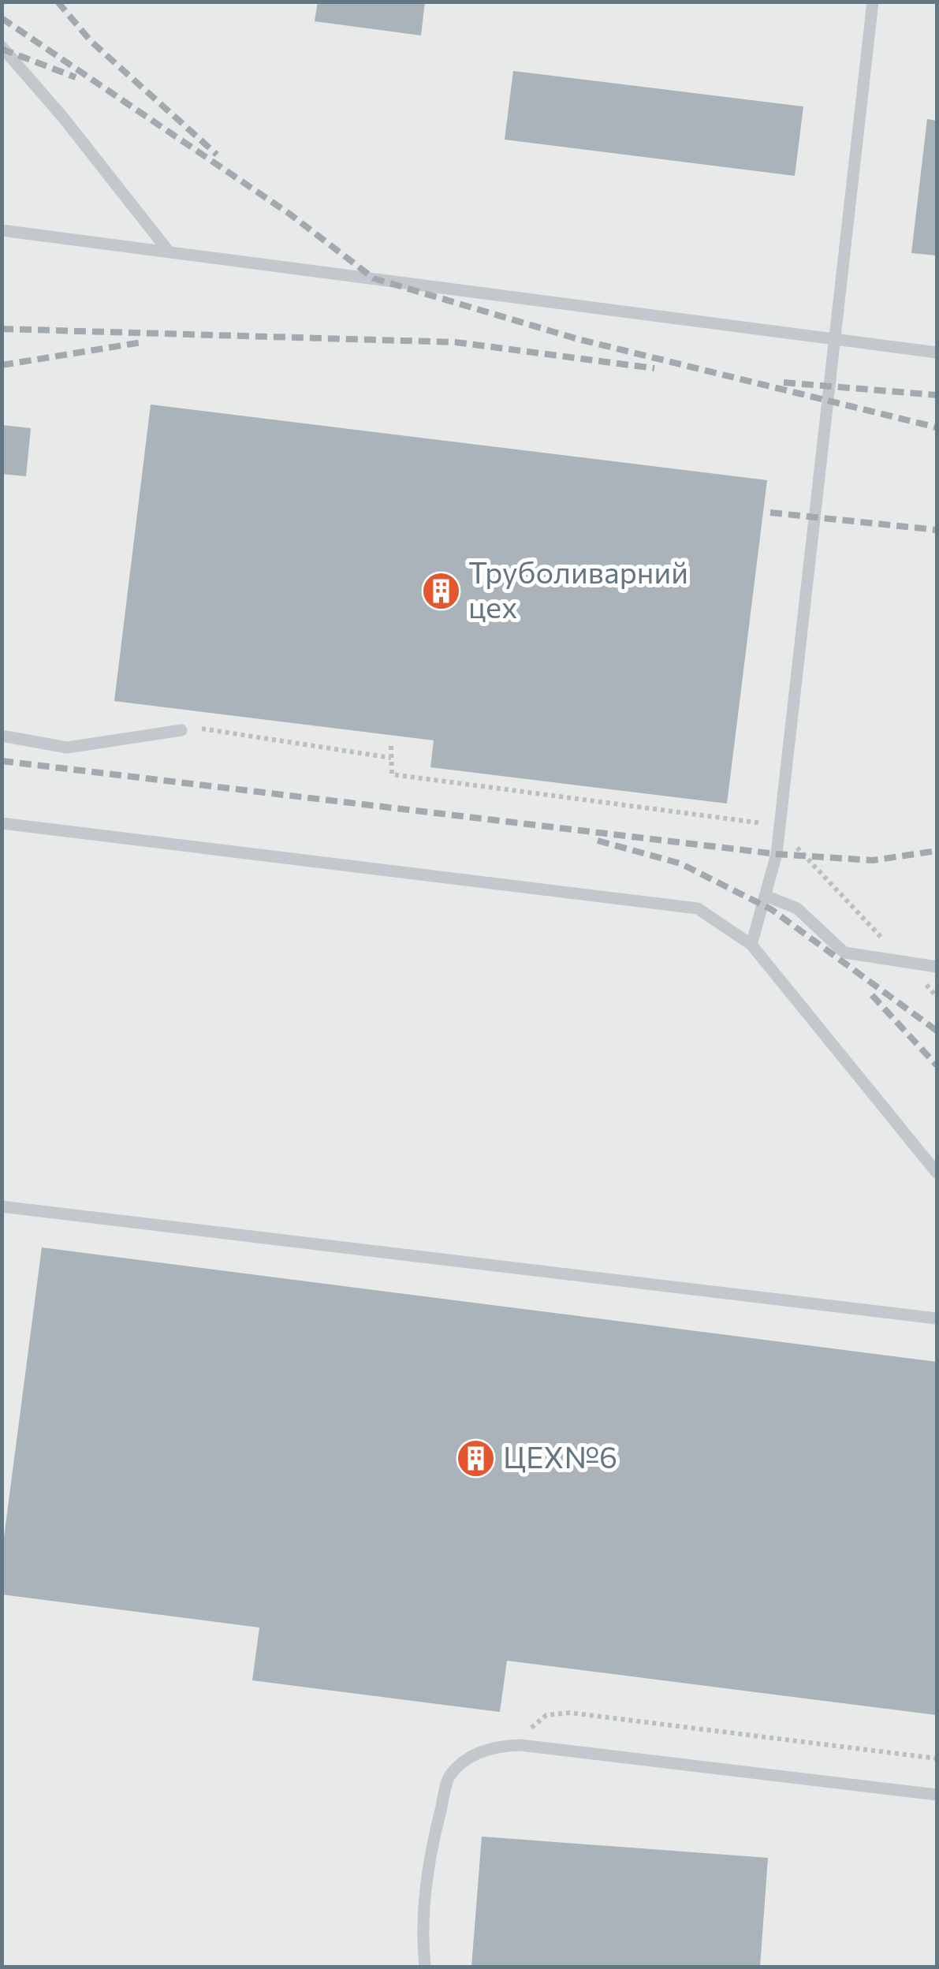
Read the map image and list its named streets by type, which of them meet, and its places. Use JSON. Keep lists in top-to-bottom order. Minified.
{"places":{"building":["Труболиварний цех","ЦЕХ№6"]}}
